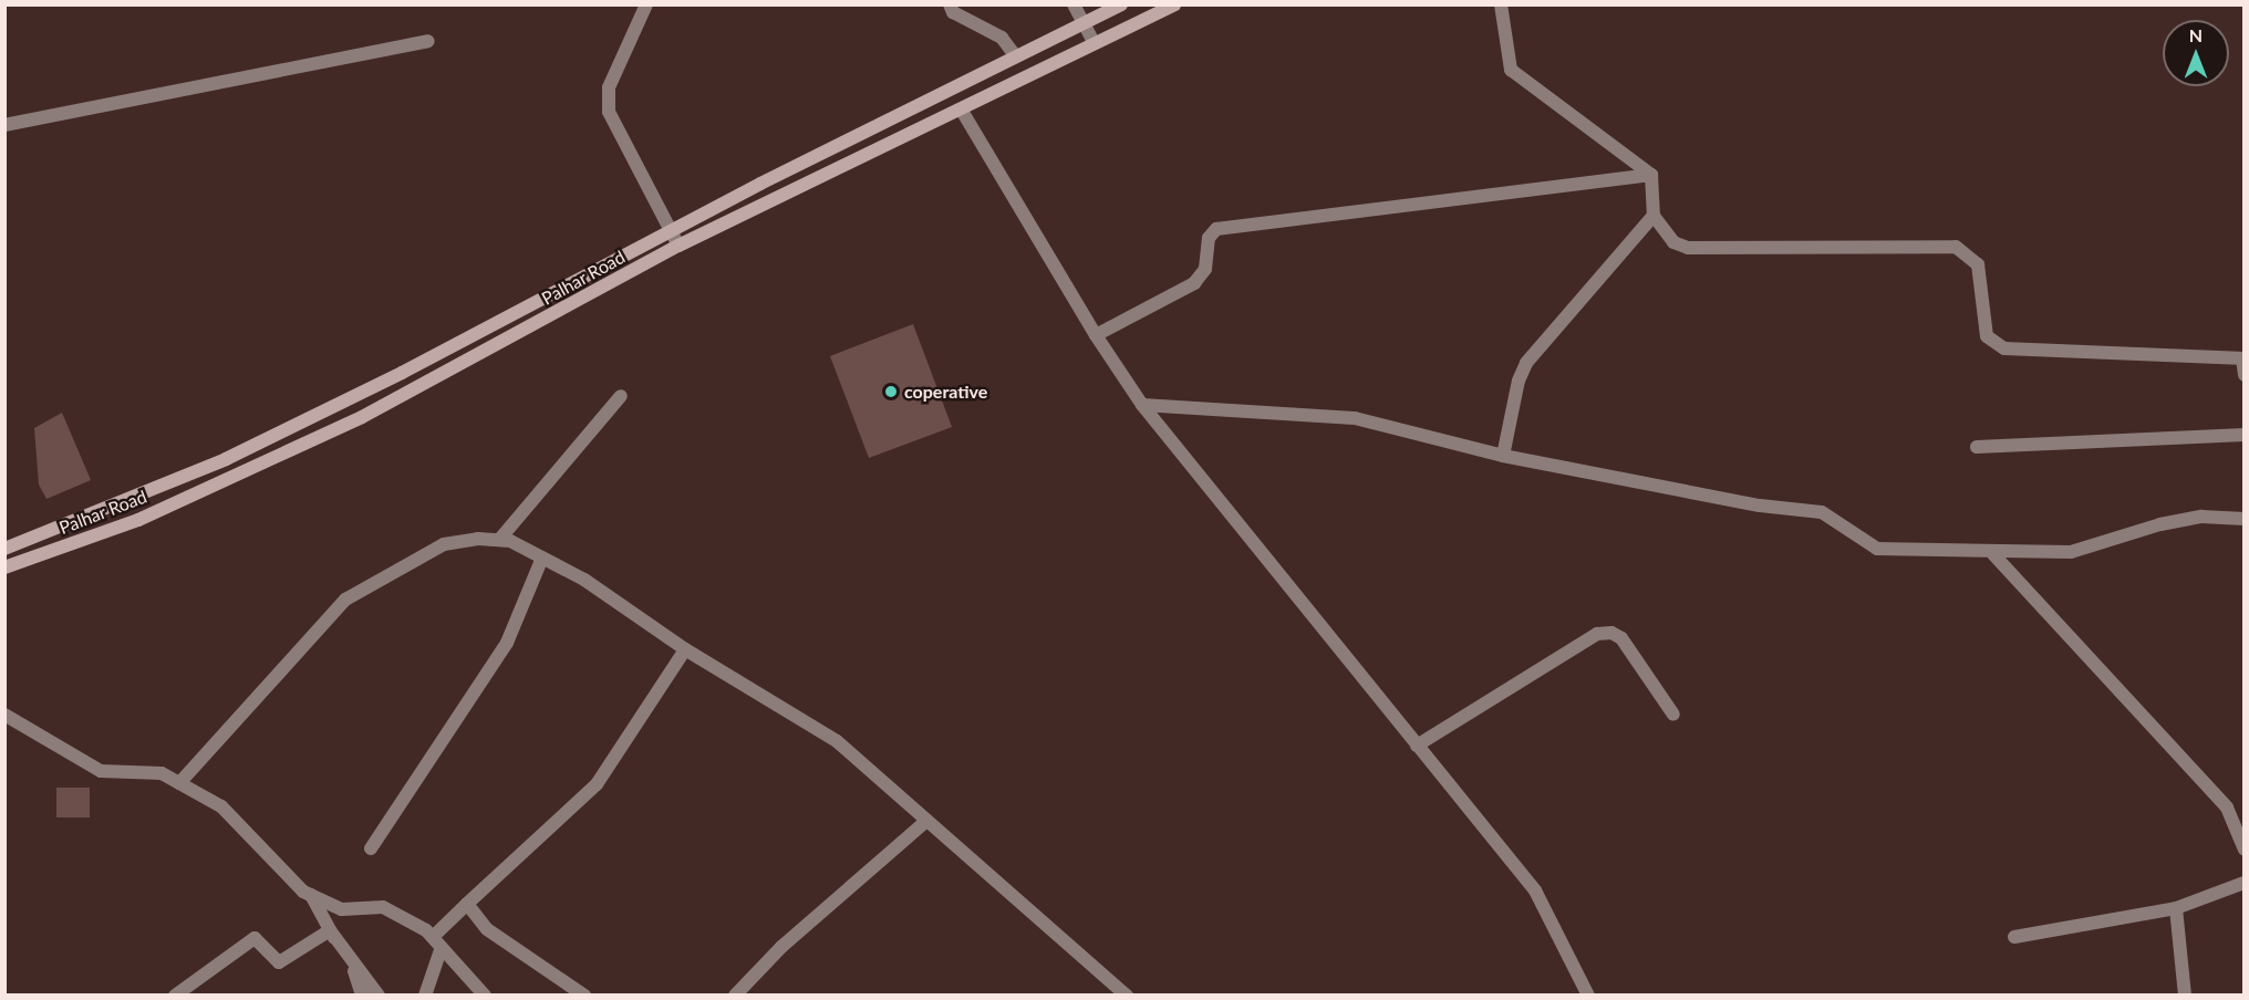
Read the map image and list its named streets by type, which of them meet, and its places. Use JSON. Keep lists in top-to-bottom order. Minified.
{"streets":{"main road":["Palhar Road"]},"places":["coperative"],"north":"top"}
